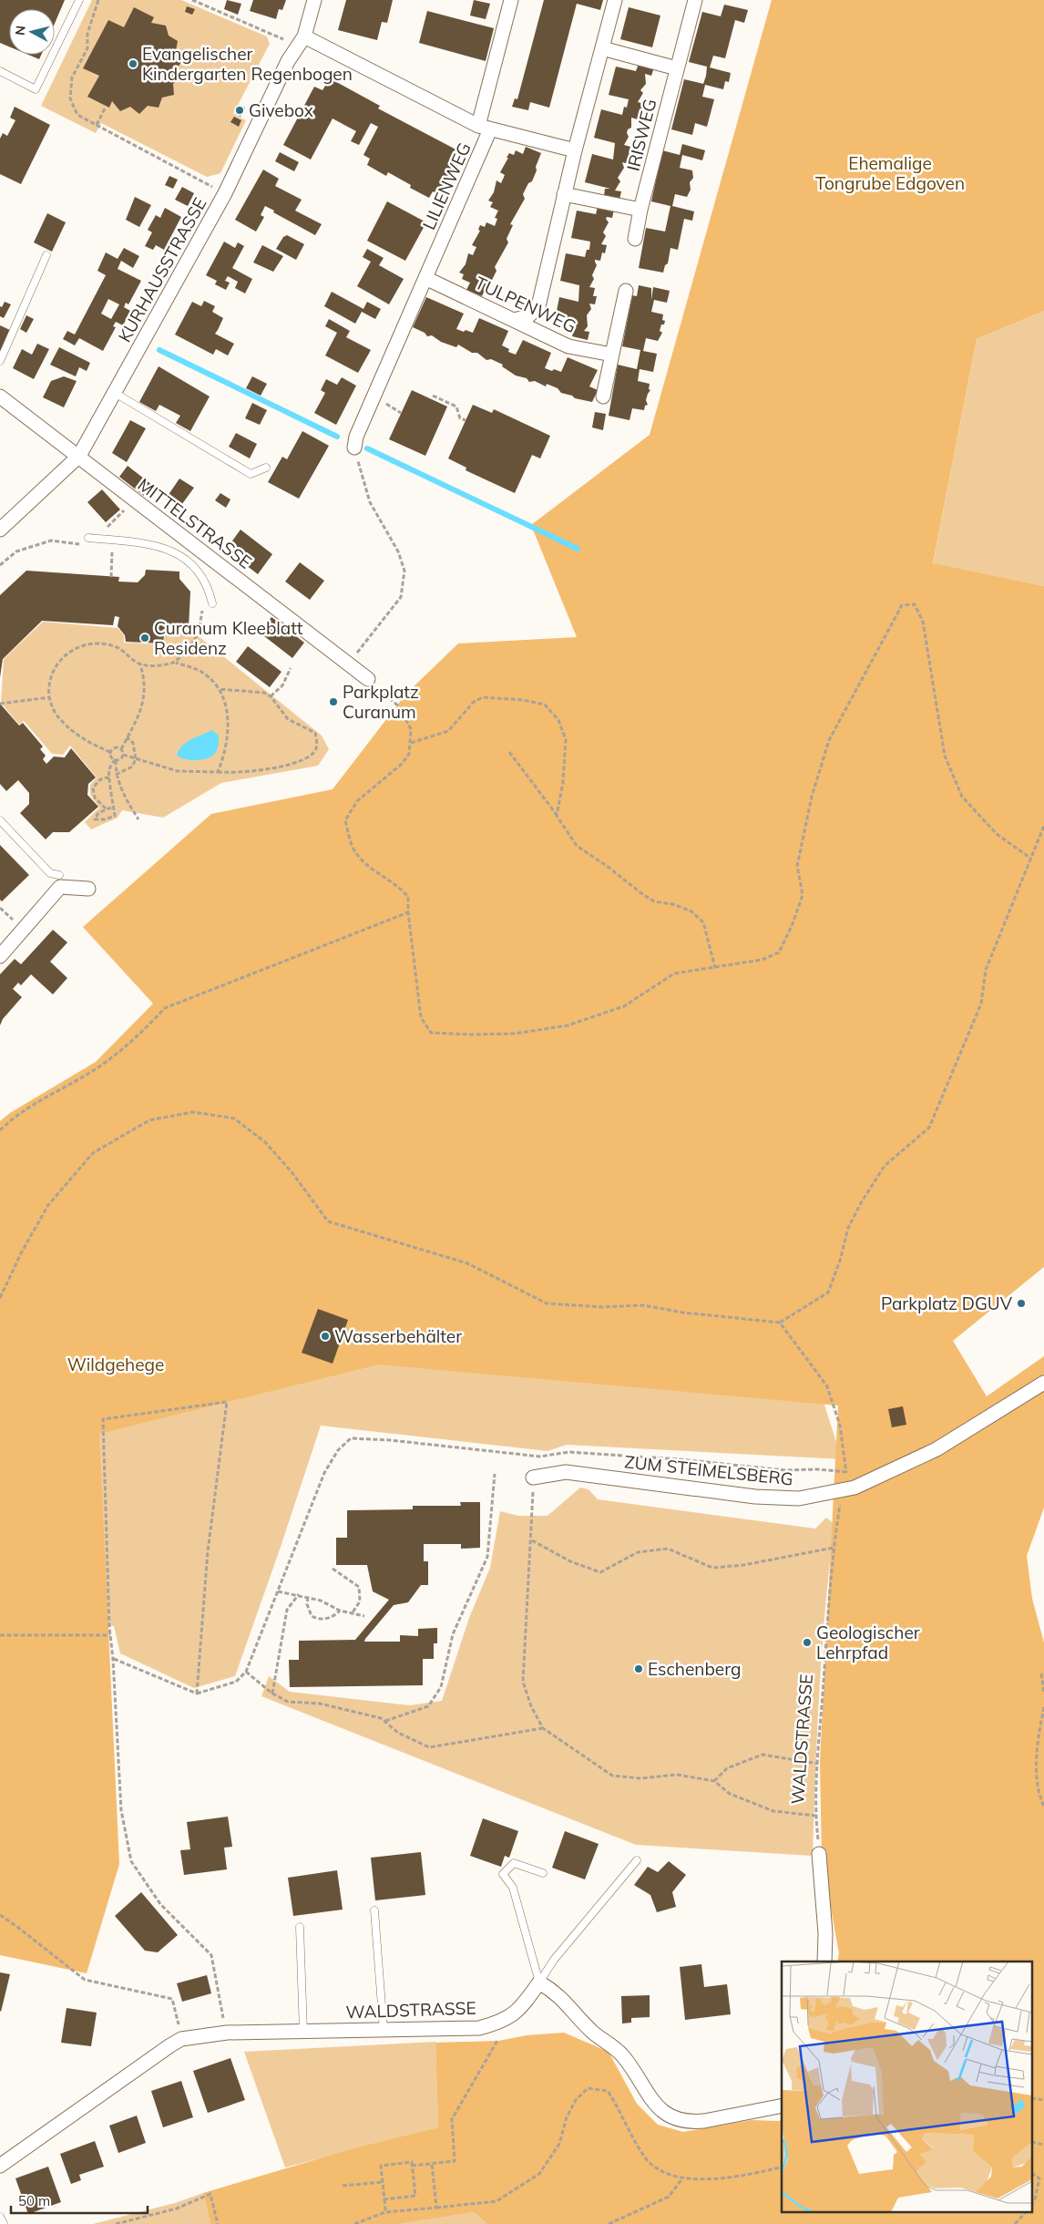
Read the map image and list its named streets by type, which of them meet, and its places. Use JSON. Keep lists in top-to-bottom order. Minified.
{"streets":{"street":["IRISWEG","LILIENWEG","KURHAUSSTRASSE","TULPENWEG","MITTELSTRASSE","ZUM STEIMELSBERG","WALDSTRASSE"]},"crossings":[["LILIENWEG","KURHAUSSTRASSE"],["LILIENWEG","TULPENWEG"],["KURHAUSSTRASSE","MITTELSTRASSE"],["ZUM STEIMELSBERG","WALDSTRASSE"]],"parks":["Ehemalige Tongrube Edgoven","Wildgehege"],"places":["Evangelischer Kindergarten Regenbogen","Givebox","Curanum Kleeblatt Residenz","Parkplatz Curanum","Parkplatz DGUV","Wasserbehälter","Geologischer Lehrpfad","Eschenberg"],"scale_bar":"50 m","north":"left"}
